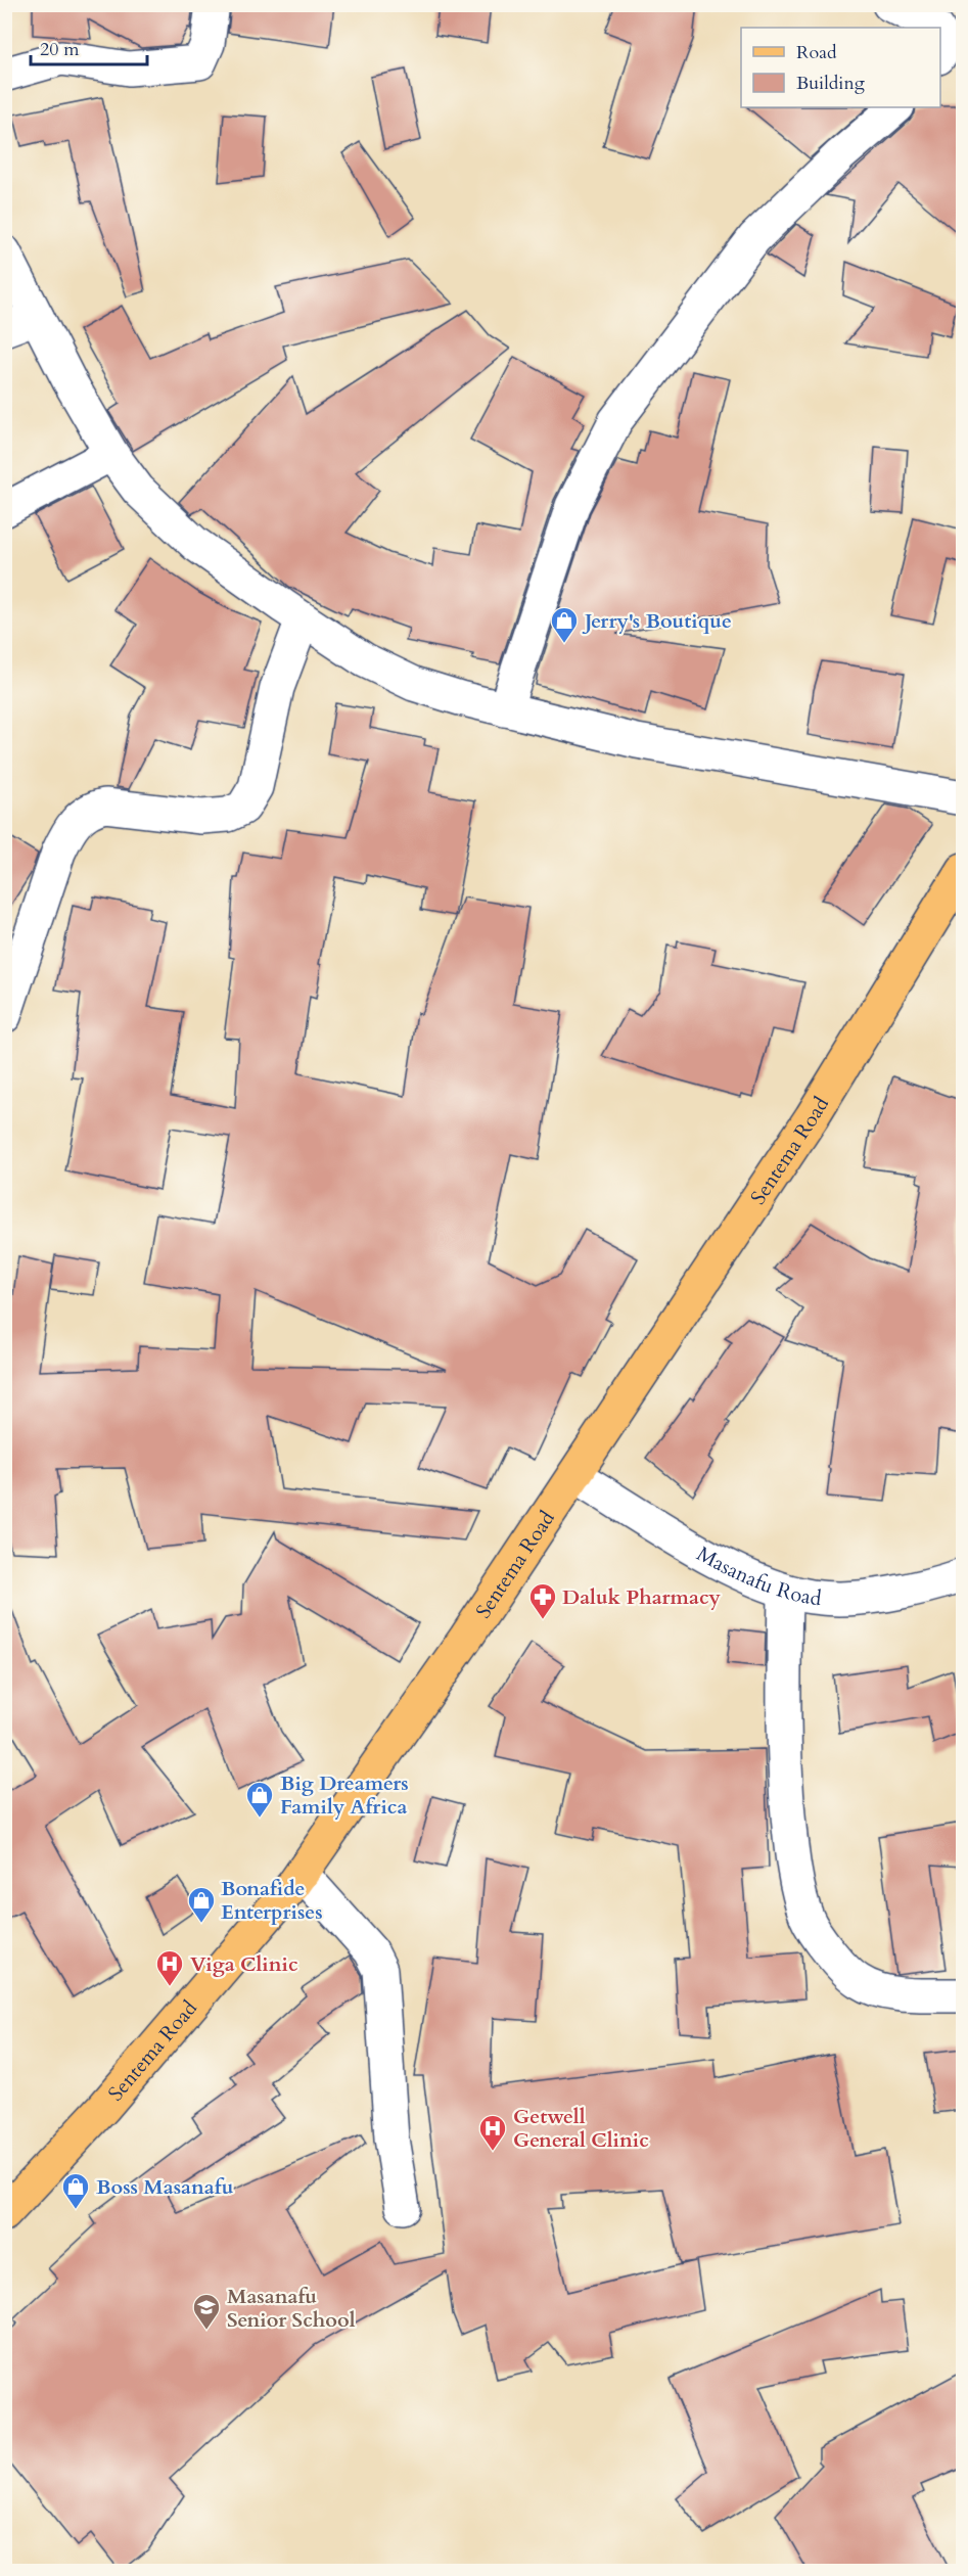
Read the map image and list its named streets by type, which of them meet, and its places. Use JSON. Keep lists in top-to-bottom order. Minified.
{"streets":{"main road":["Sentema Road"],"street":["Masanafu Road"]},"crossings":[["Sentema Road","Masanafu Road"]],"places":{"shop":["Jerry's Boutique","Big Dreamers Family Africa","Bonafide Enterprises","Boss Masanafu"],"pharmacy":["Daluk Pharmacy"],"hospital":["Viga Clinic","Getwell General Clinic"],"school or university":["Masanafu Senior School"]},"legend":["Road","Building"],"scale_bar":"20 m"}
